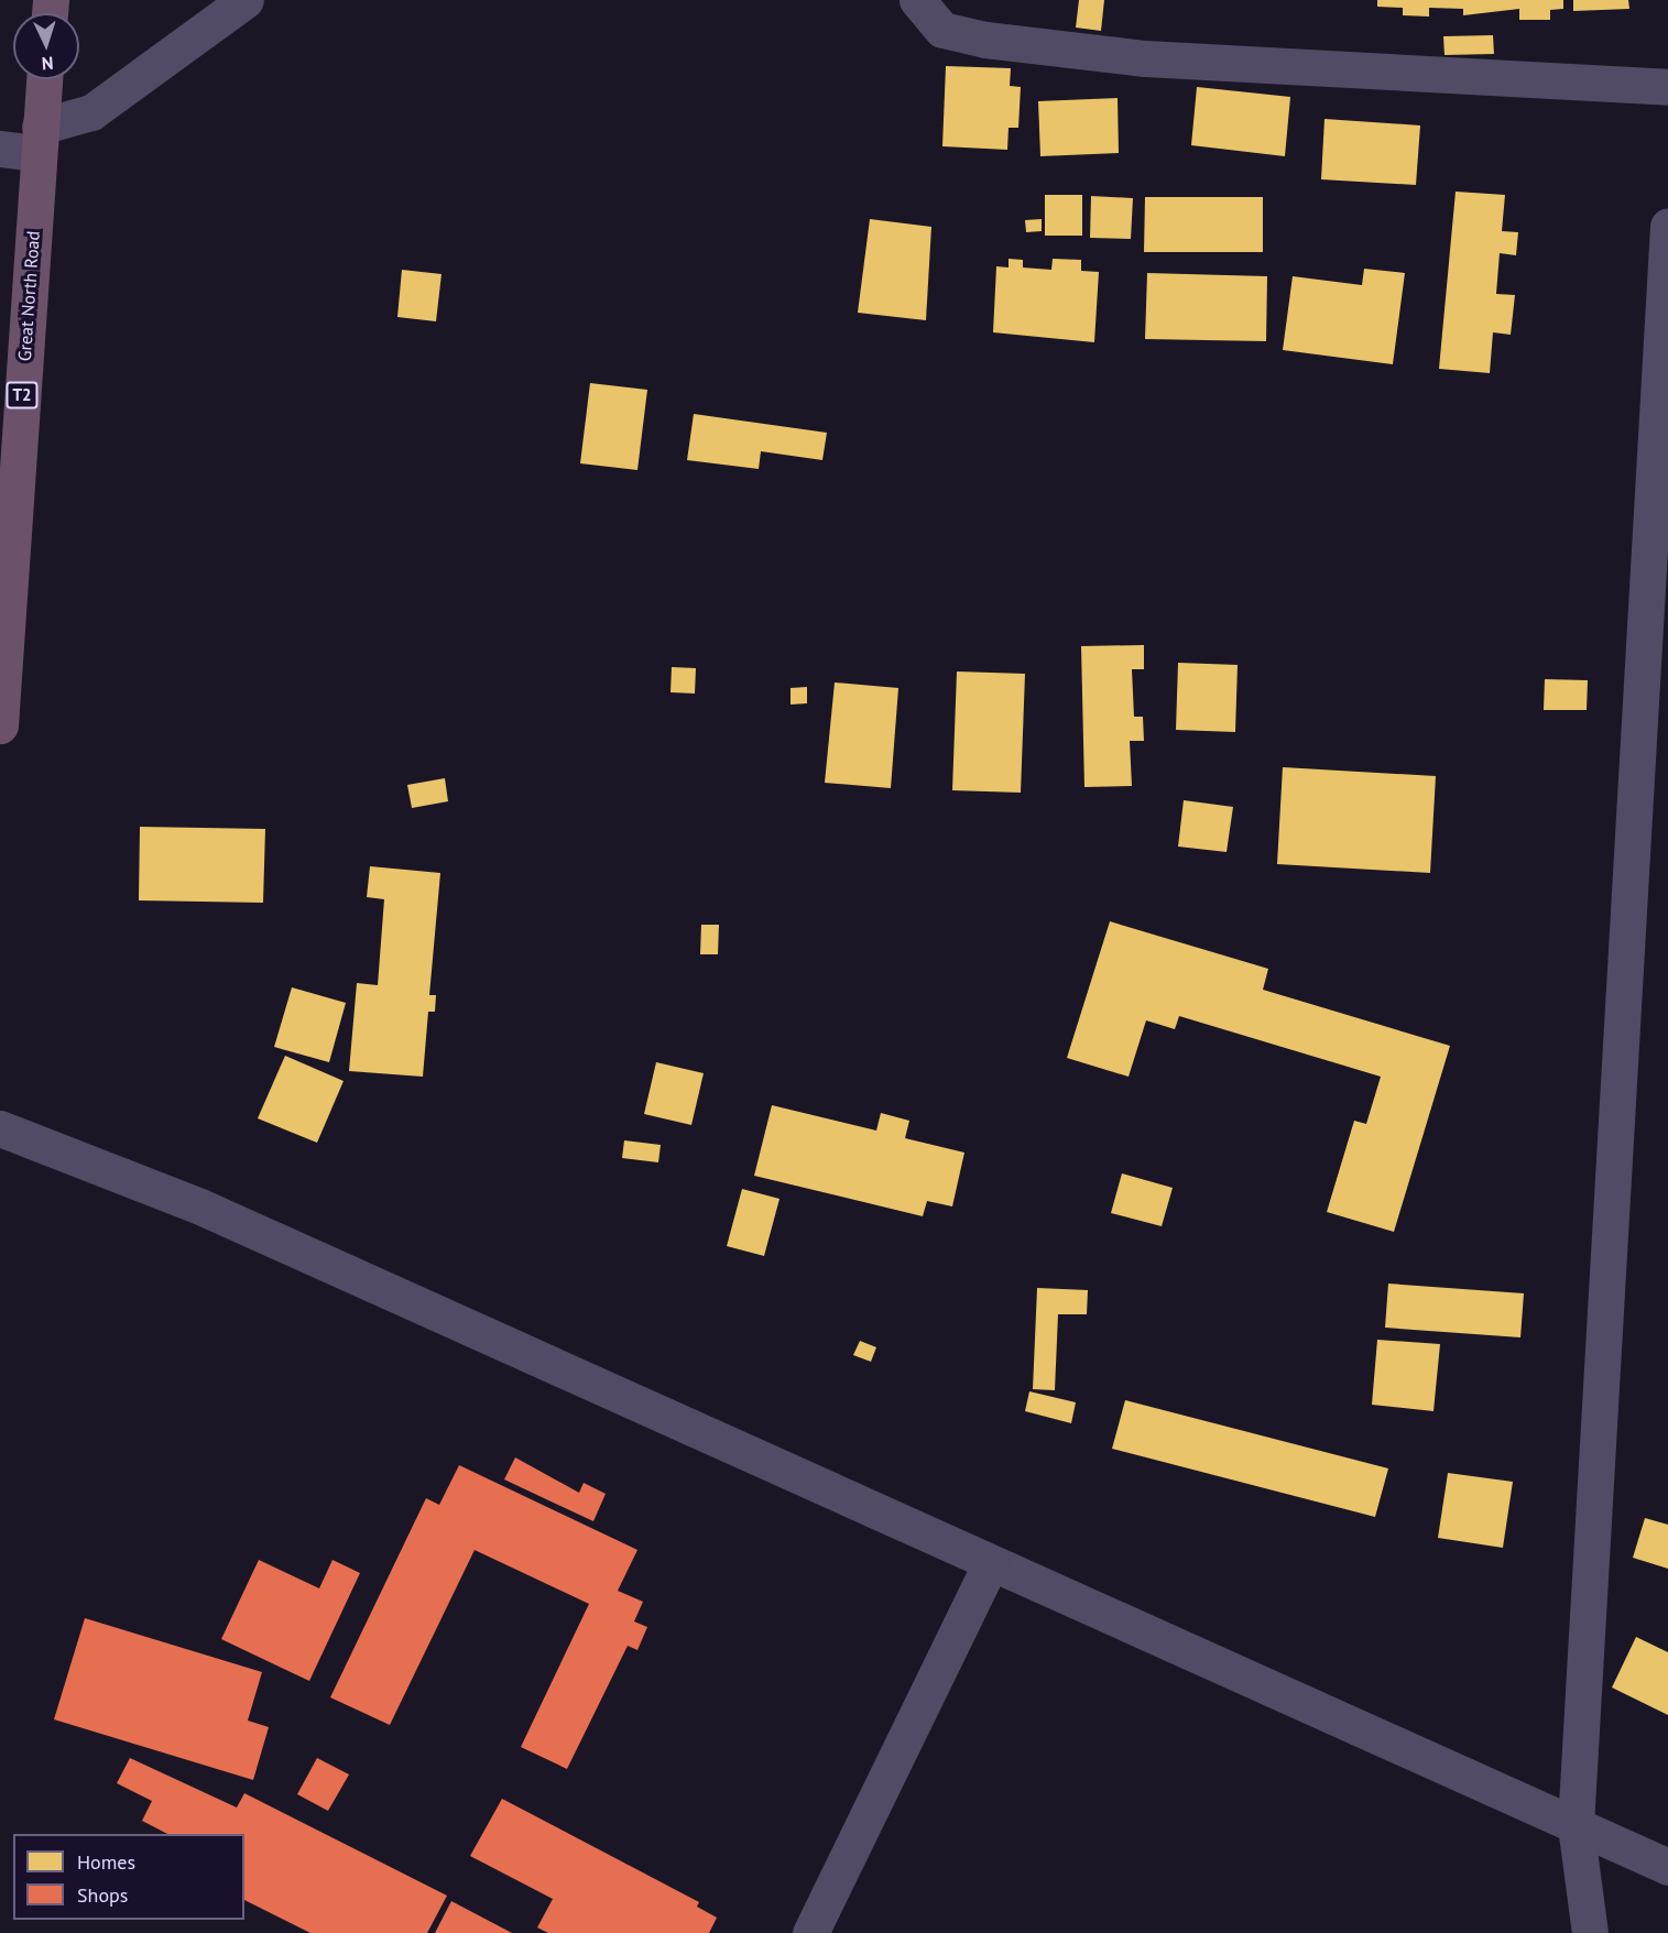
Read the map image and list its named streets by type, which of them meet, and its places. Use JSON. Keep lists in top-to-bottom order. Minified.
{"streets":{"highway":["Great North Road","T2"]},"legend":["Homes","Shops"],"north":"bottom"}
